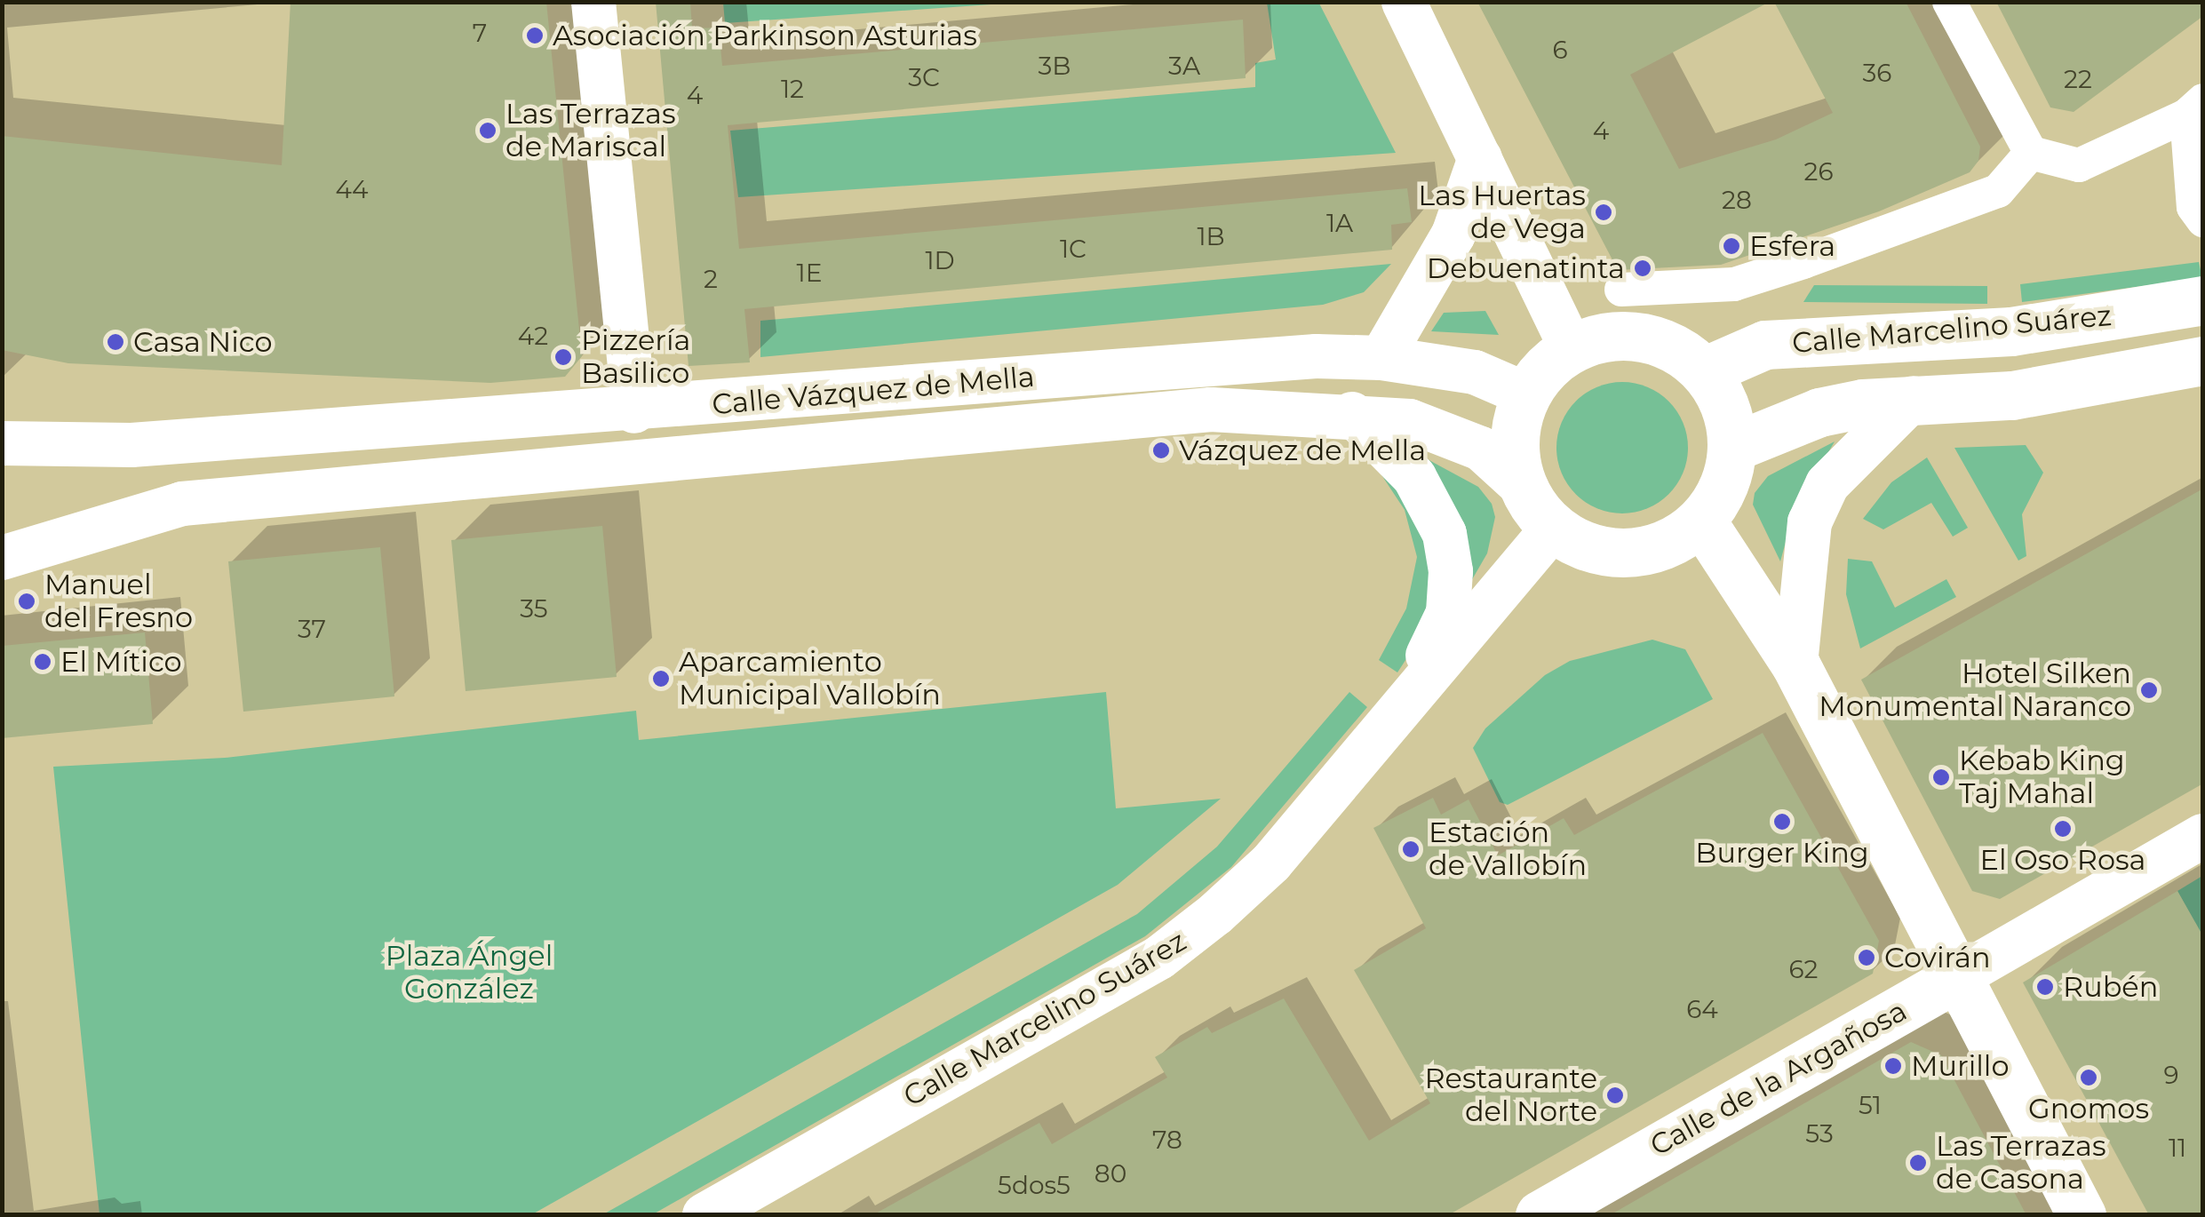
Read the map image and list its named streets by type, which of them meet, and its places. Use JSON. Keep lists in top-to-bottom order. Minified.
{"streets":{"main road":["Calle Marcelino Suárez","Calle de la Argañosa"],"street":["Calle Vázquez de Mella"]},"crossings":[["Calle Marcelino Suárez","Calle Vázquez de Mella"]],"parks":["Plaza Ángel González"],"places":["Asociación Parkinson Asturias","Las Terrazas de Mariscal","Las Huertas de Vega","Esfera","Debuenatinta","Casa Nico","Pizzería Basilico","Vázquez de Mella","Manuel del Fresno","El Mítico","Aparcamiento Municipal Vallobín","Hotel Silken Monumental Naranco","Kebab King Taj Mahal","Burger King","El Oso Rosa","Estación de Vallobín","Covirán","Rubén","Murillo","Gnomos","Restaurante del Norte","Las Terrazas de Casona"],"house_numbers":["7","6","3B","3A","36","3C","22","12","4","4","26","44","28","1A","1B","1C","1D","1E","2","42","35","37","62","64","9","51","53","78","11","80","5dos5"]}
